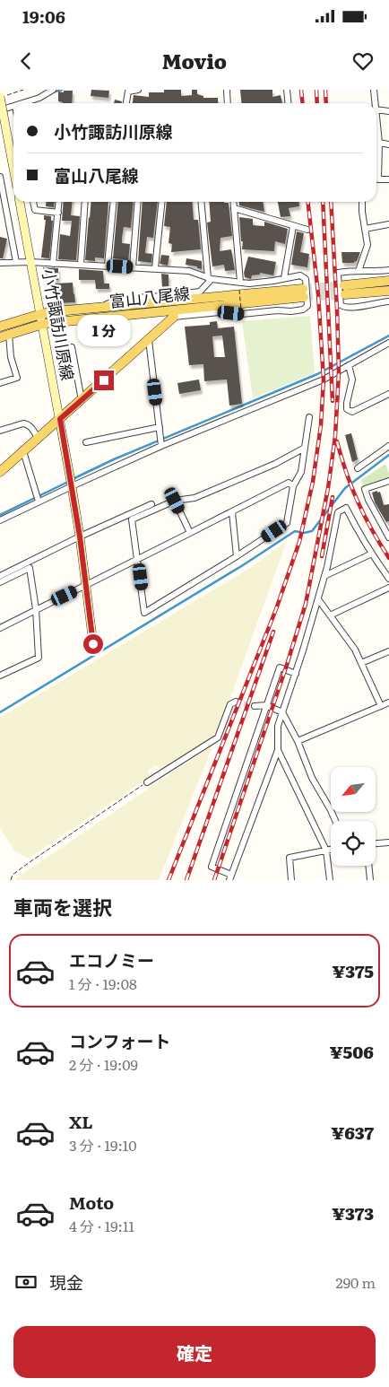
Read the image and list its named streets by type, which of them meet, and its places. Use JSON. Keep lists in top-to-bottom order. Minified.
{"streets":{"main road":["富山八尾線","小竹諏訪川原線"]},"crossings":[["富山八尾線","小竹諏訪川原線"]],"north":"bottom left","page":{"status":"19:06","header":"Movio","banner":["小竹諏訪川原線","富山八尾線"],"bubble":"1 分","heading":"車両を選択","list":[{"name":"エコノミー","note":"1 分 · 19:08","value":"¥375"},{"name":"コンフォート","note":"2 分 · 19:09","value":"¥506"},{"name":"XL","note":"3 分 · 19:10","value":"¥637"},{"name":"Moto","note":"4 分 · 19:11","value":"¥373"}],"pay":["現金","290 m"],"buttons":"確定"}}
